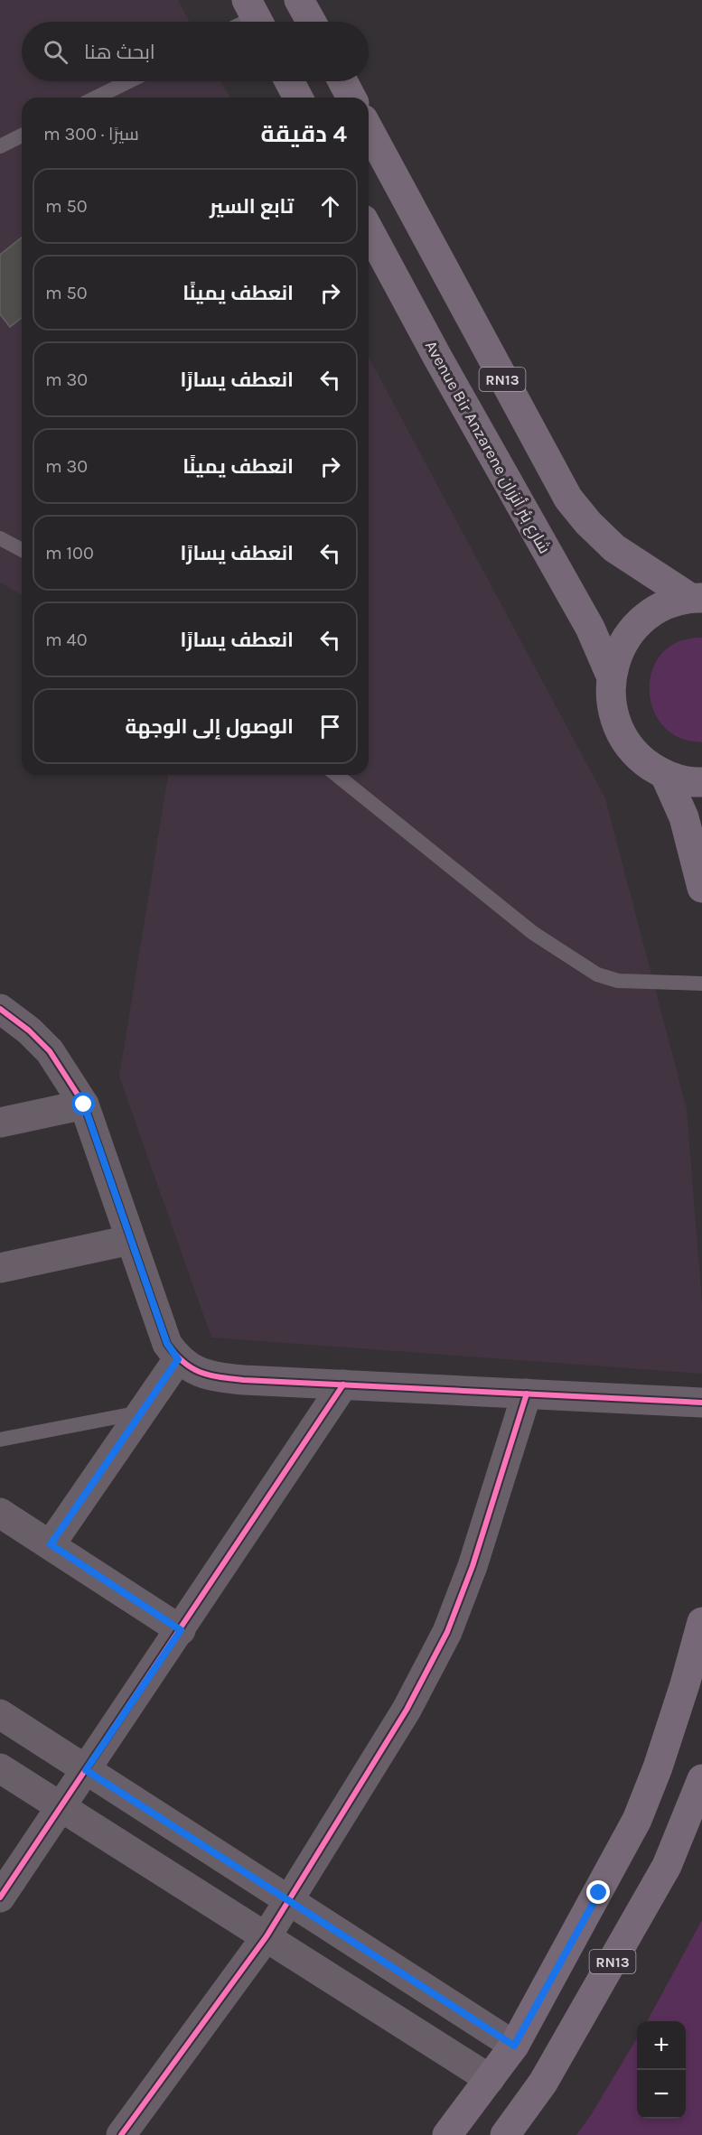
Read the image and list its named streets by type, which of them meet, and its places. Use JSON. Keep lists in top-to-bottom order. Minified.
{"streets":{"main road":["RN13","Avenue Bir Anzarene شارع بئر أنزران"]},"crossings":[["RN13","Avenue Bir Anzarene شارع بئر أنزران"]],"page":{"search":"ابحث هنا","heading":["4 دقيقة","سيرًا · 300 m"],"list":[["تابع السير","50 m"],["انعطف يمينًا","50 m"],["انعطف يسارًا","30 m"],["انعطف يمينًا","30 m"],["انعطف يسارًا","100 m"],["انعطف يسارًا","40 m"],"الوصول إلى الوجهة"],"map_buttons":["+","−"]}}
